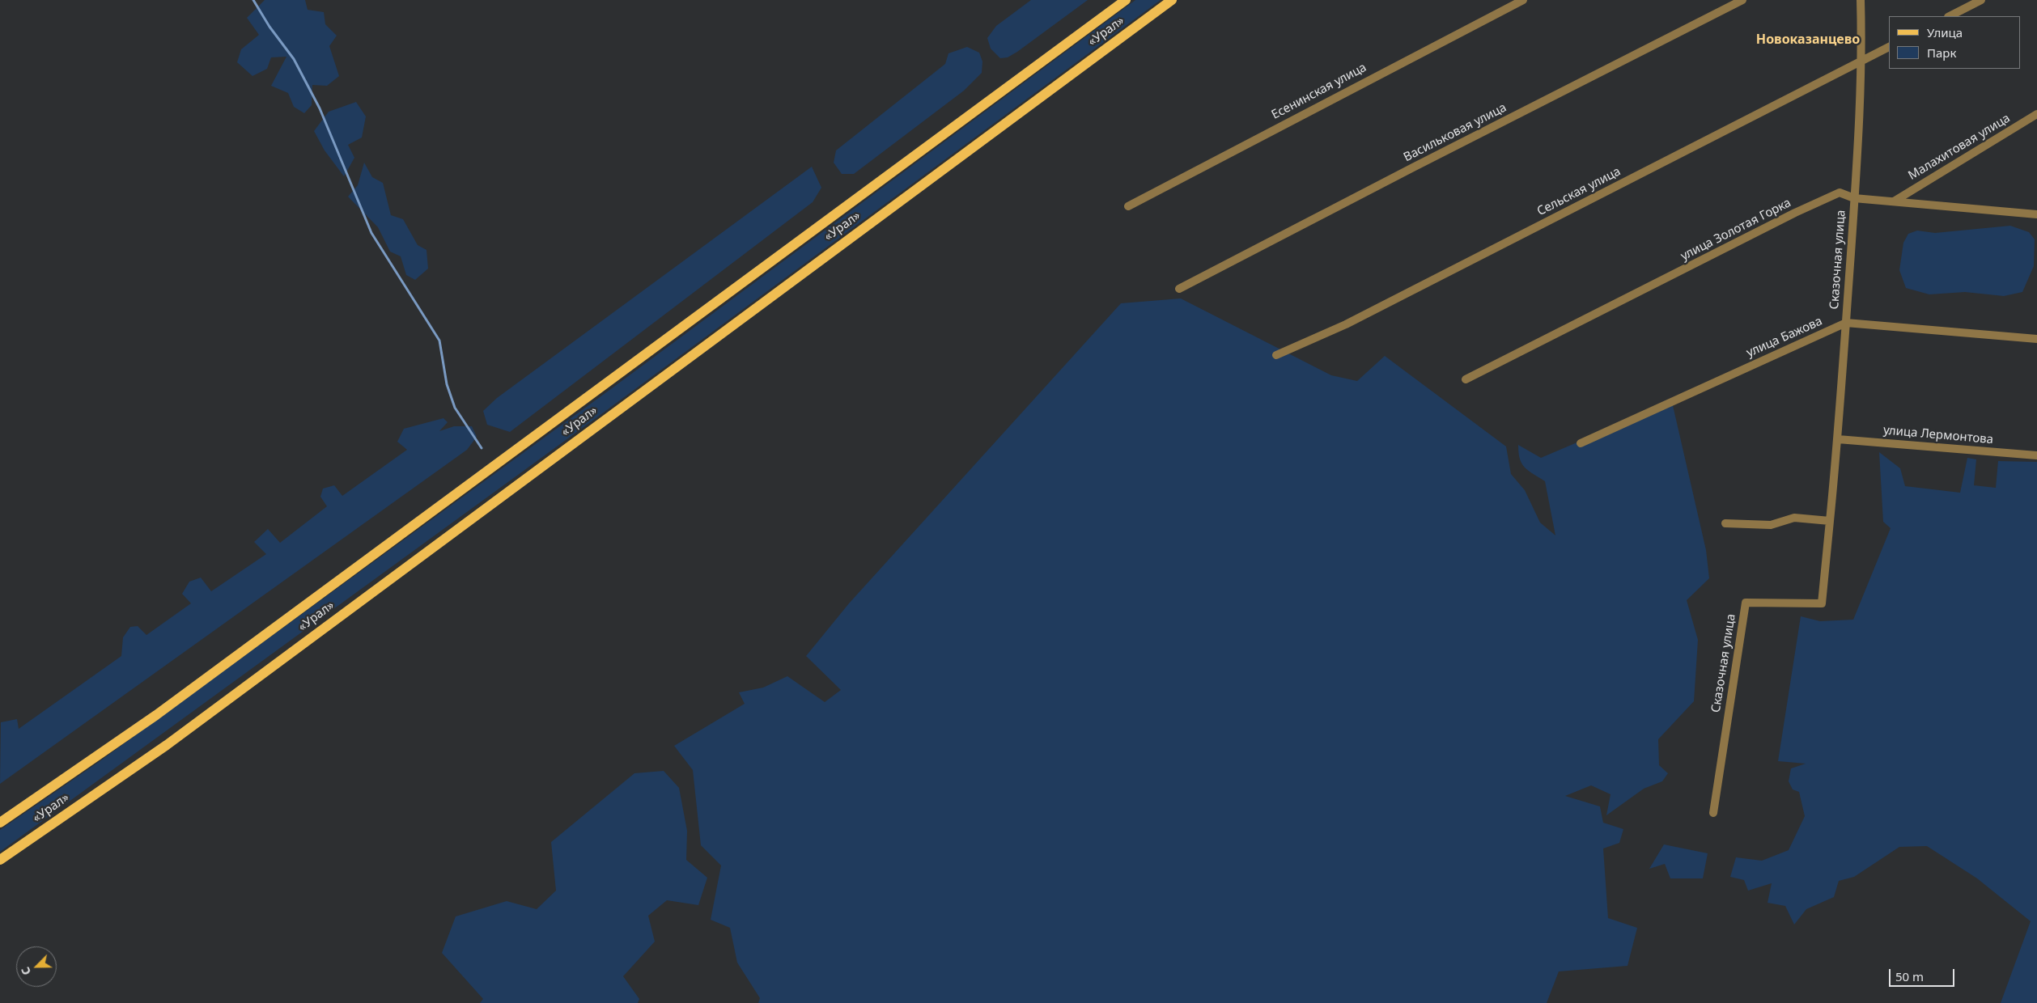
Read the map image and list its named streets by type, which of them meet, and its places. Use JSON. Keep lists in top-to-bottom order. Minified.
{"streets":{"main road":["«Урал»"],"street":["Есенинская улица","Васильковая улица","Малахитовая улица","Сельская улица","улица Золотая Горка","Сказочная улица","улица Бажова","улица Лермонтова"]},"crossings":[["Малахитовая улица","улица Золотая Горка"],["Сельская улица","Сказочная улица"],["улица Золотая Горка","Сказочная улица"],["Сказочная улица","улица Бажова"],["Сказочная улица","улица Лермонтова"]],"districts":["Новоказанцево"],"legend":["Улица","Парк"],"scale_bar":"50 m","north":"bottom left"}
